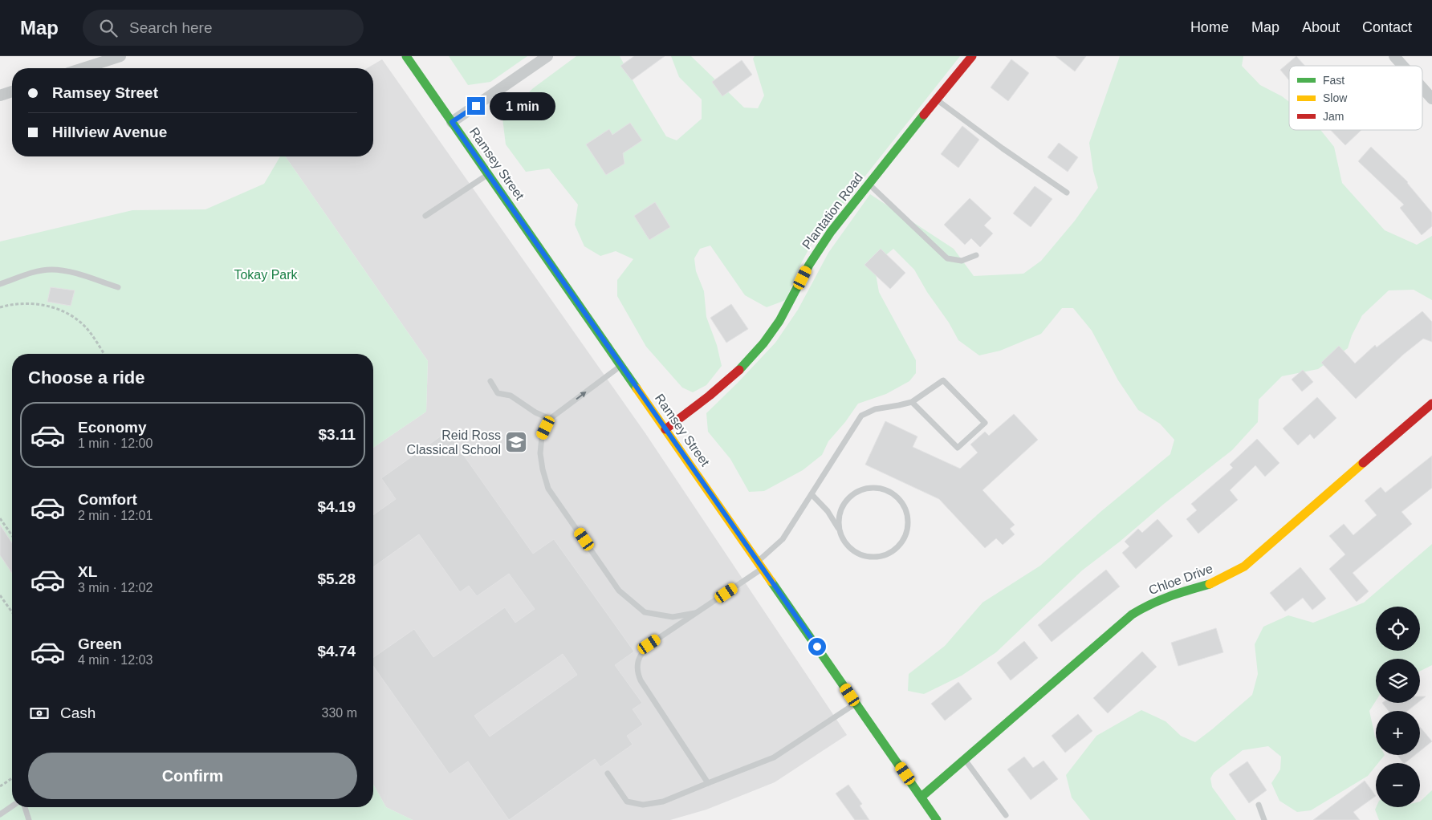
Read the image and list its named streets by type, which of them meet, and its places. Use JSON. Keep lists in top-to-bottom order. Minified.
{"streets":{"street":["Ramsey Street","Plantation Road","Chloe Drive"]},"crossings":[["Ramsey Street","Plantation Road"],["Ramsey Street","Chloe Drive"]],"parks":["Tokay Park"],"places":{"school or university":["Reid Ross Classical School"]},"legend":["Fast","Slow","Jam"],"page":{"header":"Map","search":"Search here","nav":["Home","Map","About","Contact"],"banner":["Ramsey Street","Hillview Avenue"],"bubble":"1 min","heading":"Choose a ride","list":[{"name":"Economy","note":"1 min · 12:00","value":"$3.11"},{"name":"Comfort","note":"2 min · 12:01","value":"$4.19"},{"name":"XL","note":"3 min · 12:02","value":"$5.28"},{"name":"Green","note":"4 min · 12:03","value":"$4.74"}],"map_buttons":["+","−"],"pay":["Cash","330 m"],"buttons":"Confirm"}}
